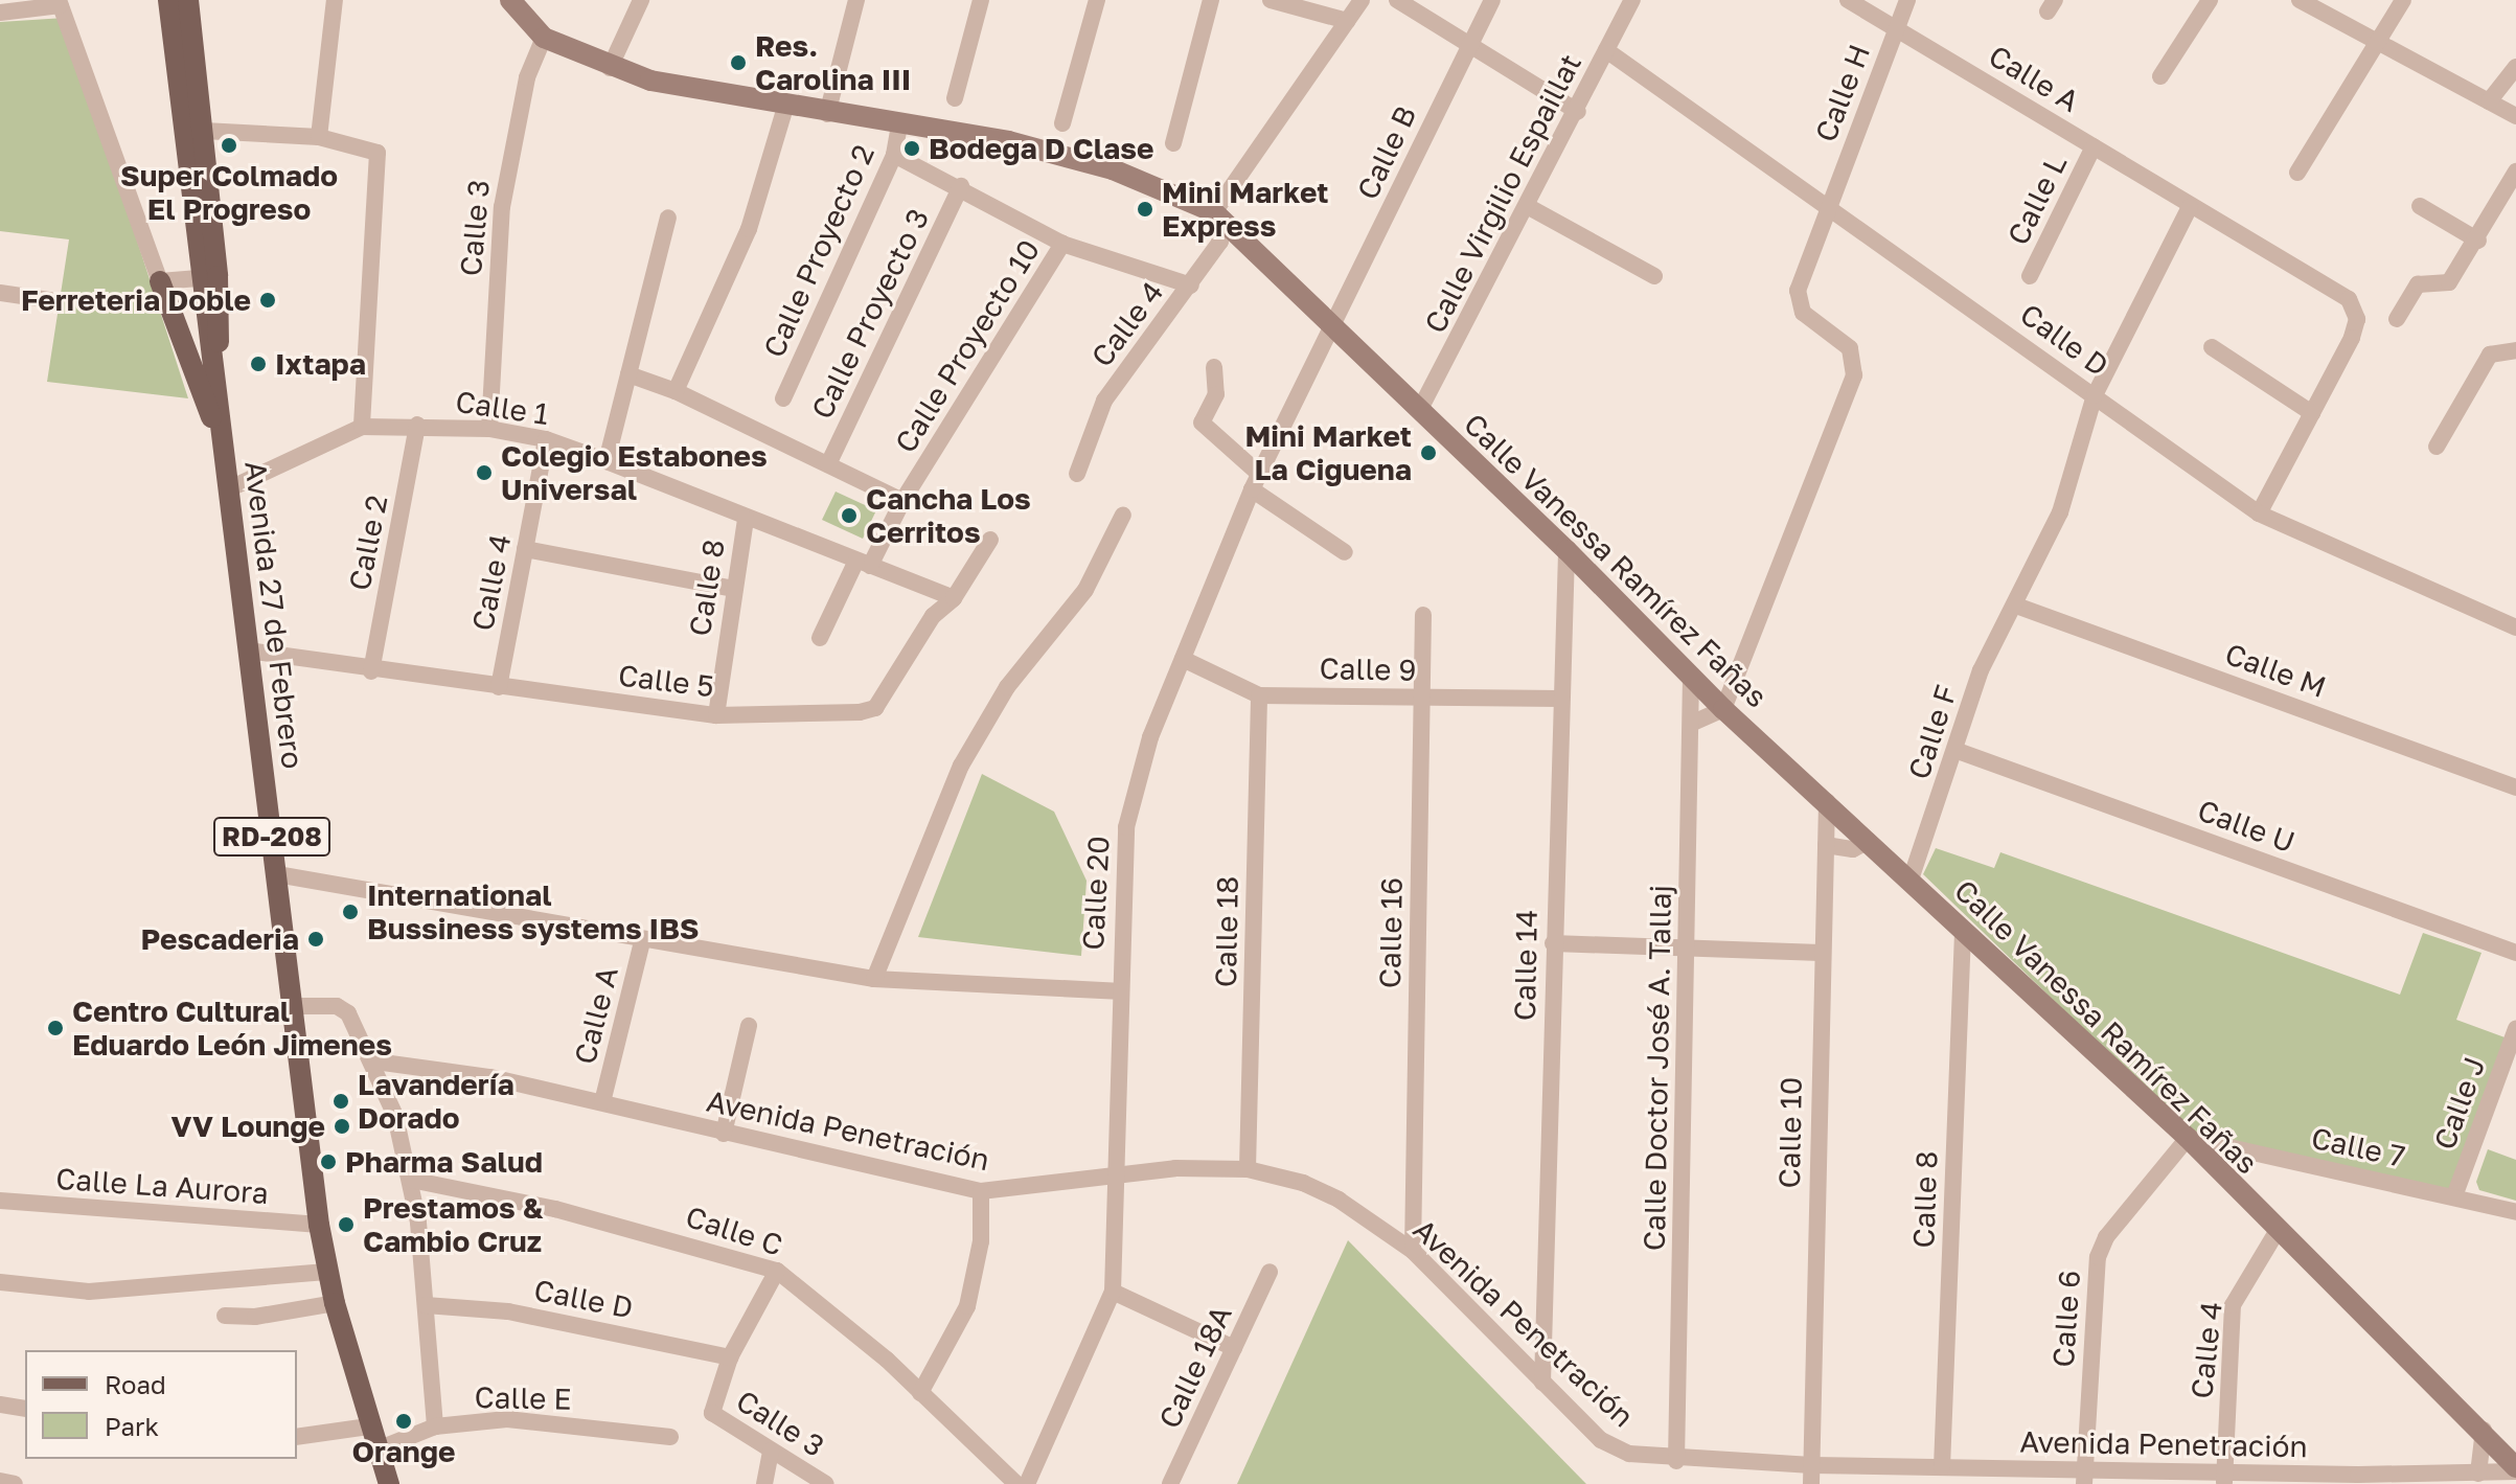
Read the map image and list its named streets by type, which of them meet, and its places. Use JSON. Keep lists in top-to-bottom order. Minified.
{"streets":{"main road":["Avenida 27 de Febrero","RD-208"],"street":["Calle A","Calle H","Calle B","Calle Virgilio Espaillat","Calle L","Calle 3","Calle Proyecto 2","Calle Proyecto 3","Calle 4","Calle D","Calle Proyecto 10","Calle 1","Calle 2","Calle Vanessa Ramírez Fañas","Calle 8","Calle 9","Calle M","Calle 5","Calle F","Calle U","Calle 20","Calle 18","Calle 16","Calle 14","Calle Doctor José A. Tallaj","Calle J","Avenida Penetración","Calle 10","Calle 7","Calle La Aurora","Calle C","Calle 6","Calle 18A","Calle E"]},"crossings":[["Calle A","Calle H"],["Calle A","Calle L"],["Calle A","Avenida Penetración"],["Calle H","Calle D"],["Calle H","Calle Vanessa Ramírez Fañas"],["Calle B","Calle Vanessa Ramírez Fañas"],["Calle B","Calle 20"],["Calle Virgilio Espaillat","Calle D"],["Calle Virgilio Espaillat","Calle Vanessa Ramírez Fañas"],["Calle 3","Calle D"],["Calle 3","Calle 1"],["Calle 3","Calle Vanessa Ramírez Fañas"],["Calle 3","Calle C"],["Calle Proyecto 2","Calle Vanessa Ramírez Fañas"],["Calle 4","Calle 1"],["Calle 4","Calle Vanessa Ramírez Fañas"],["Calle 4","Calle 5"],["Calle 4","Avenida Penetración"],["Calle D","Calle F"],["Calle Proyecto 10","Calle 1"],["Calle 1","Calle 2"],["Calle 1","Calle 8"],["Calle 1","Avenida 27 de Febrero"],["Calle 1","Calle 5"],["Calle 2","Calle 5"],["Calle Vanessa Ramírez Fañas","Calle 8"],["Calle Vanessa Ramírez Fañas","Calle F"],["Calle Vanessa Ramírez Fañas","Calle 20"],["Calle Vanessa Ramírez Fañas","Calle 14"],["Calle Vanessa Ramírez Fañas","Calle Doctor José A. Tallaj"],["Calle Vanessa Ramírez Fañas","Avenida Penetración"],["Calle Vanessa Ramírez Fañas","Calle 10"],["Calle Vanessa Ramírez Fañas","Calle 7"],["Calle Vanessa Ramírez Fañas","Calle 6"],["Calle 8","Calle 5"],["Calle 8","Avenida Penetración"],["Avenida 27 de Febrero","Calle 5"],["Avenida 27 de Febrero","Calle La Aurora"],["Avenida 27 de Febrero","Calle E"],["Calle 9","Calle 20"],["Calle 9","Calle 18"],["Calle 9","Calle 16"],["Calle 9","Calle 14"],["Calle M","Calle F"],["Calle F","Calle U"],["Calle 20","Avenida Penetración"],["Calle 18","Avenida Penetración"],["Calle 16","Avenida Penetración"],["Calle 14","Avenida Penetración"],["Calle Doctor José A. Tallaj","Avenida Penetración"],["Calle J","Calle 7"],["Avenida Penetración","Calle 10"],["Avenida Penetración","Calle 6"],["Calle 7","Calle 6"]],"places":["Res. Carolina III","Super Colmado El Progreso","Bodega D Clase","Mini Market Express","Ferreteria Doble","Ixtapa","Mini Market La Ciguena","Colegio Estabones Universal","Cancha Los Cerritos","International Bussiness systems IBS","Pescaderia","Centro Cultural Eduardo León Jimenes","Lavandería Dorado","VV Lounge","Pharma Salud","Prestamos & Cambio Cruz","Orange"],"legend":["Road","Park"]}
